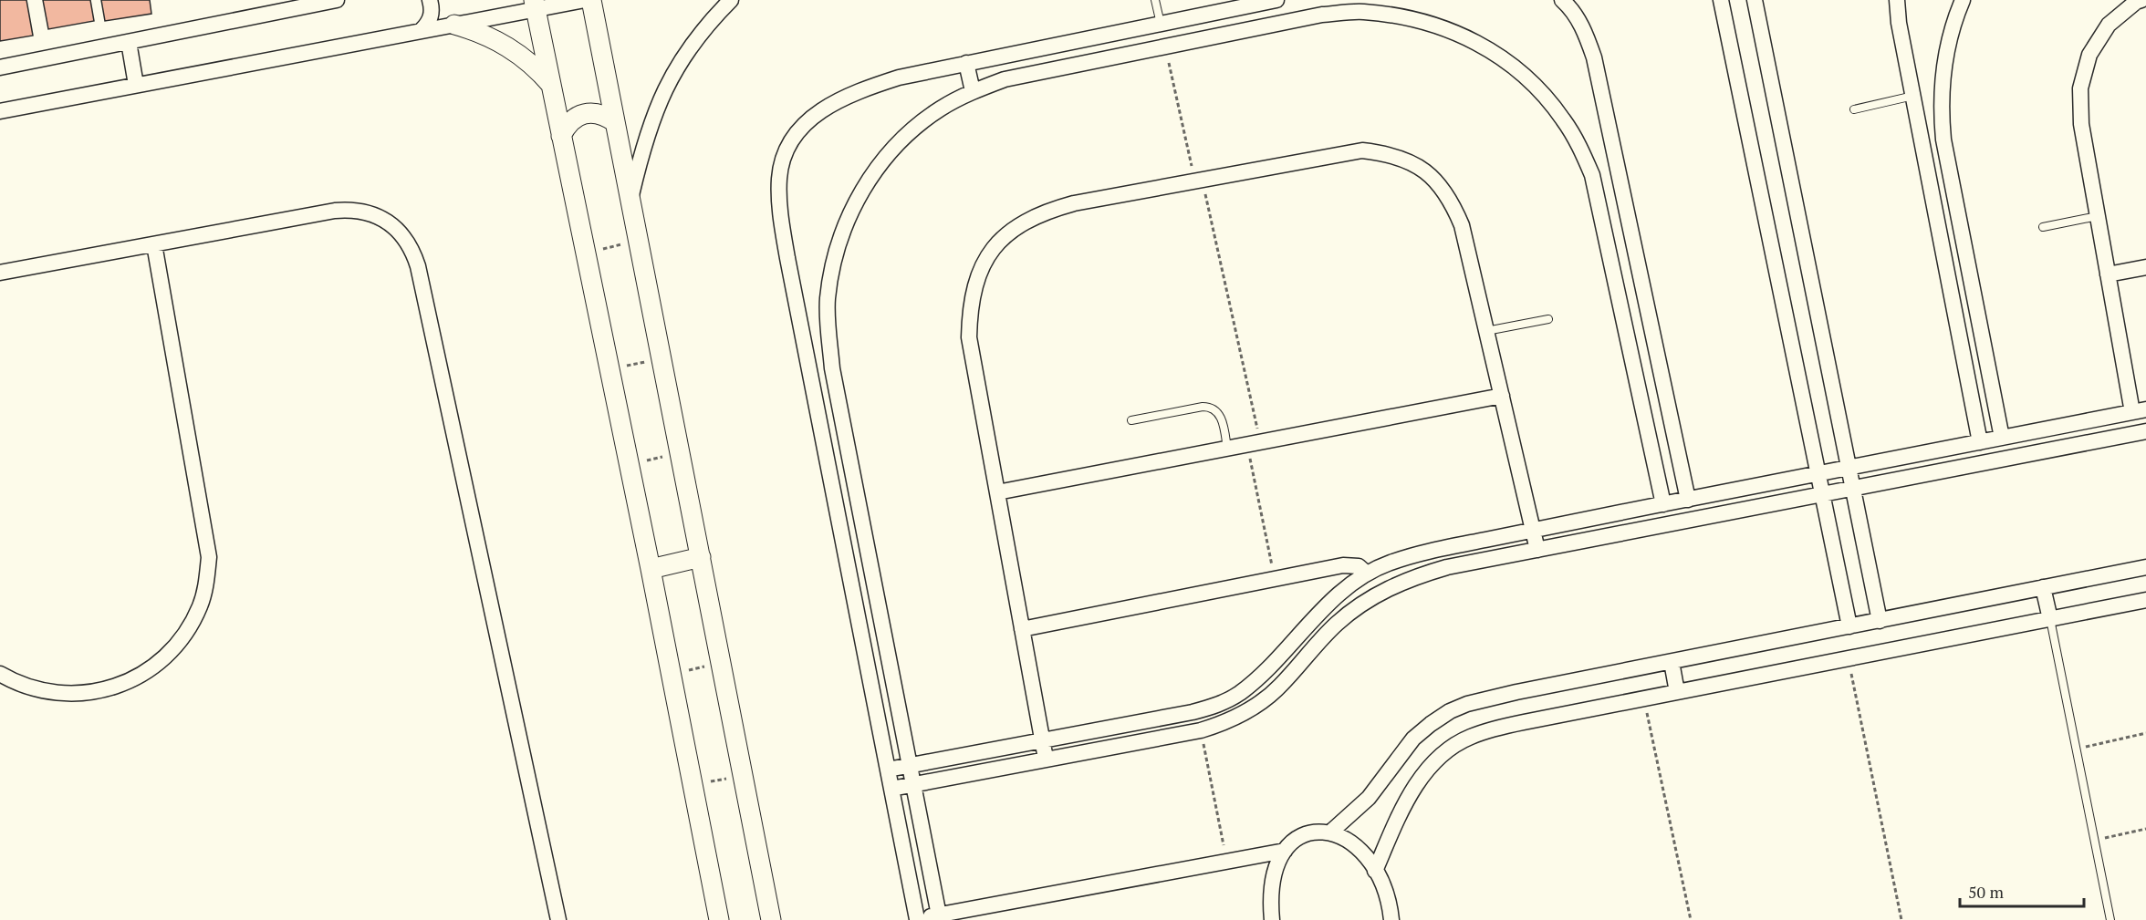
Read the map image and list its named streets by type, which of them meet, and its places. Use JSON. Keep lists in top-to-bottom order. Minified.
{"scale_bar":"50 m"}
